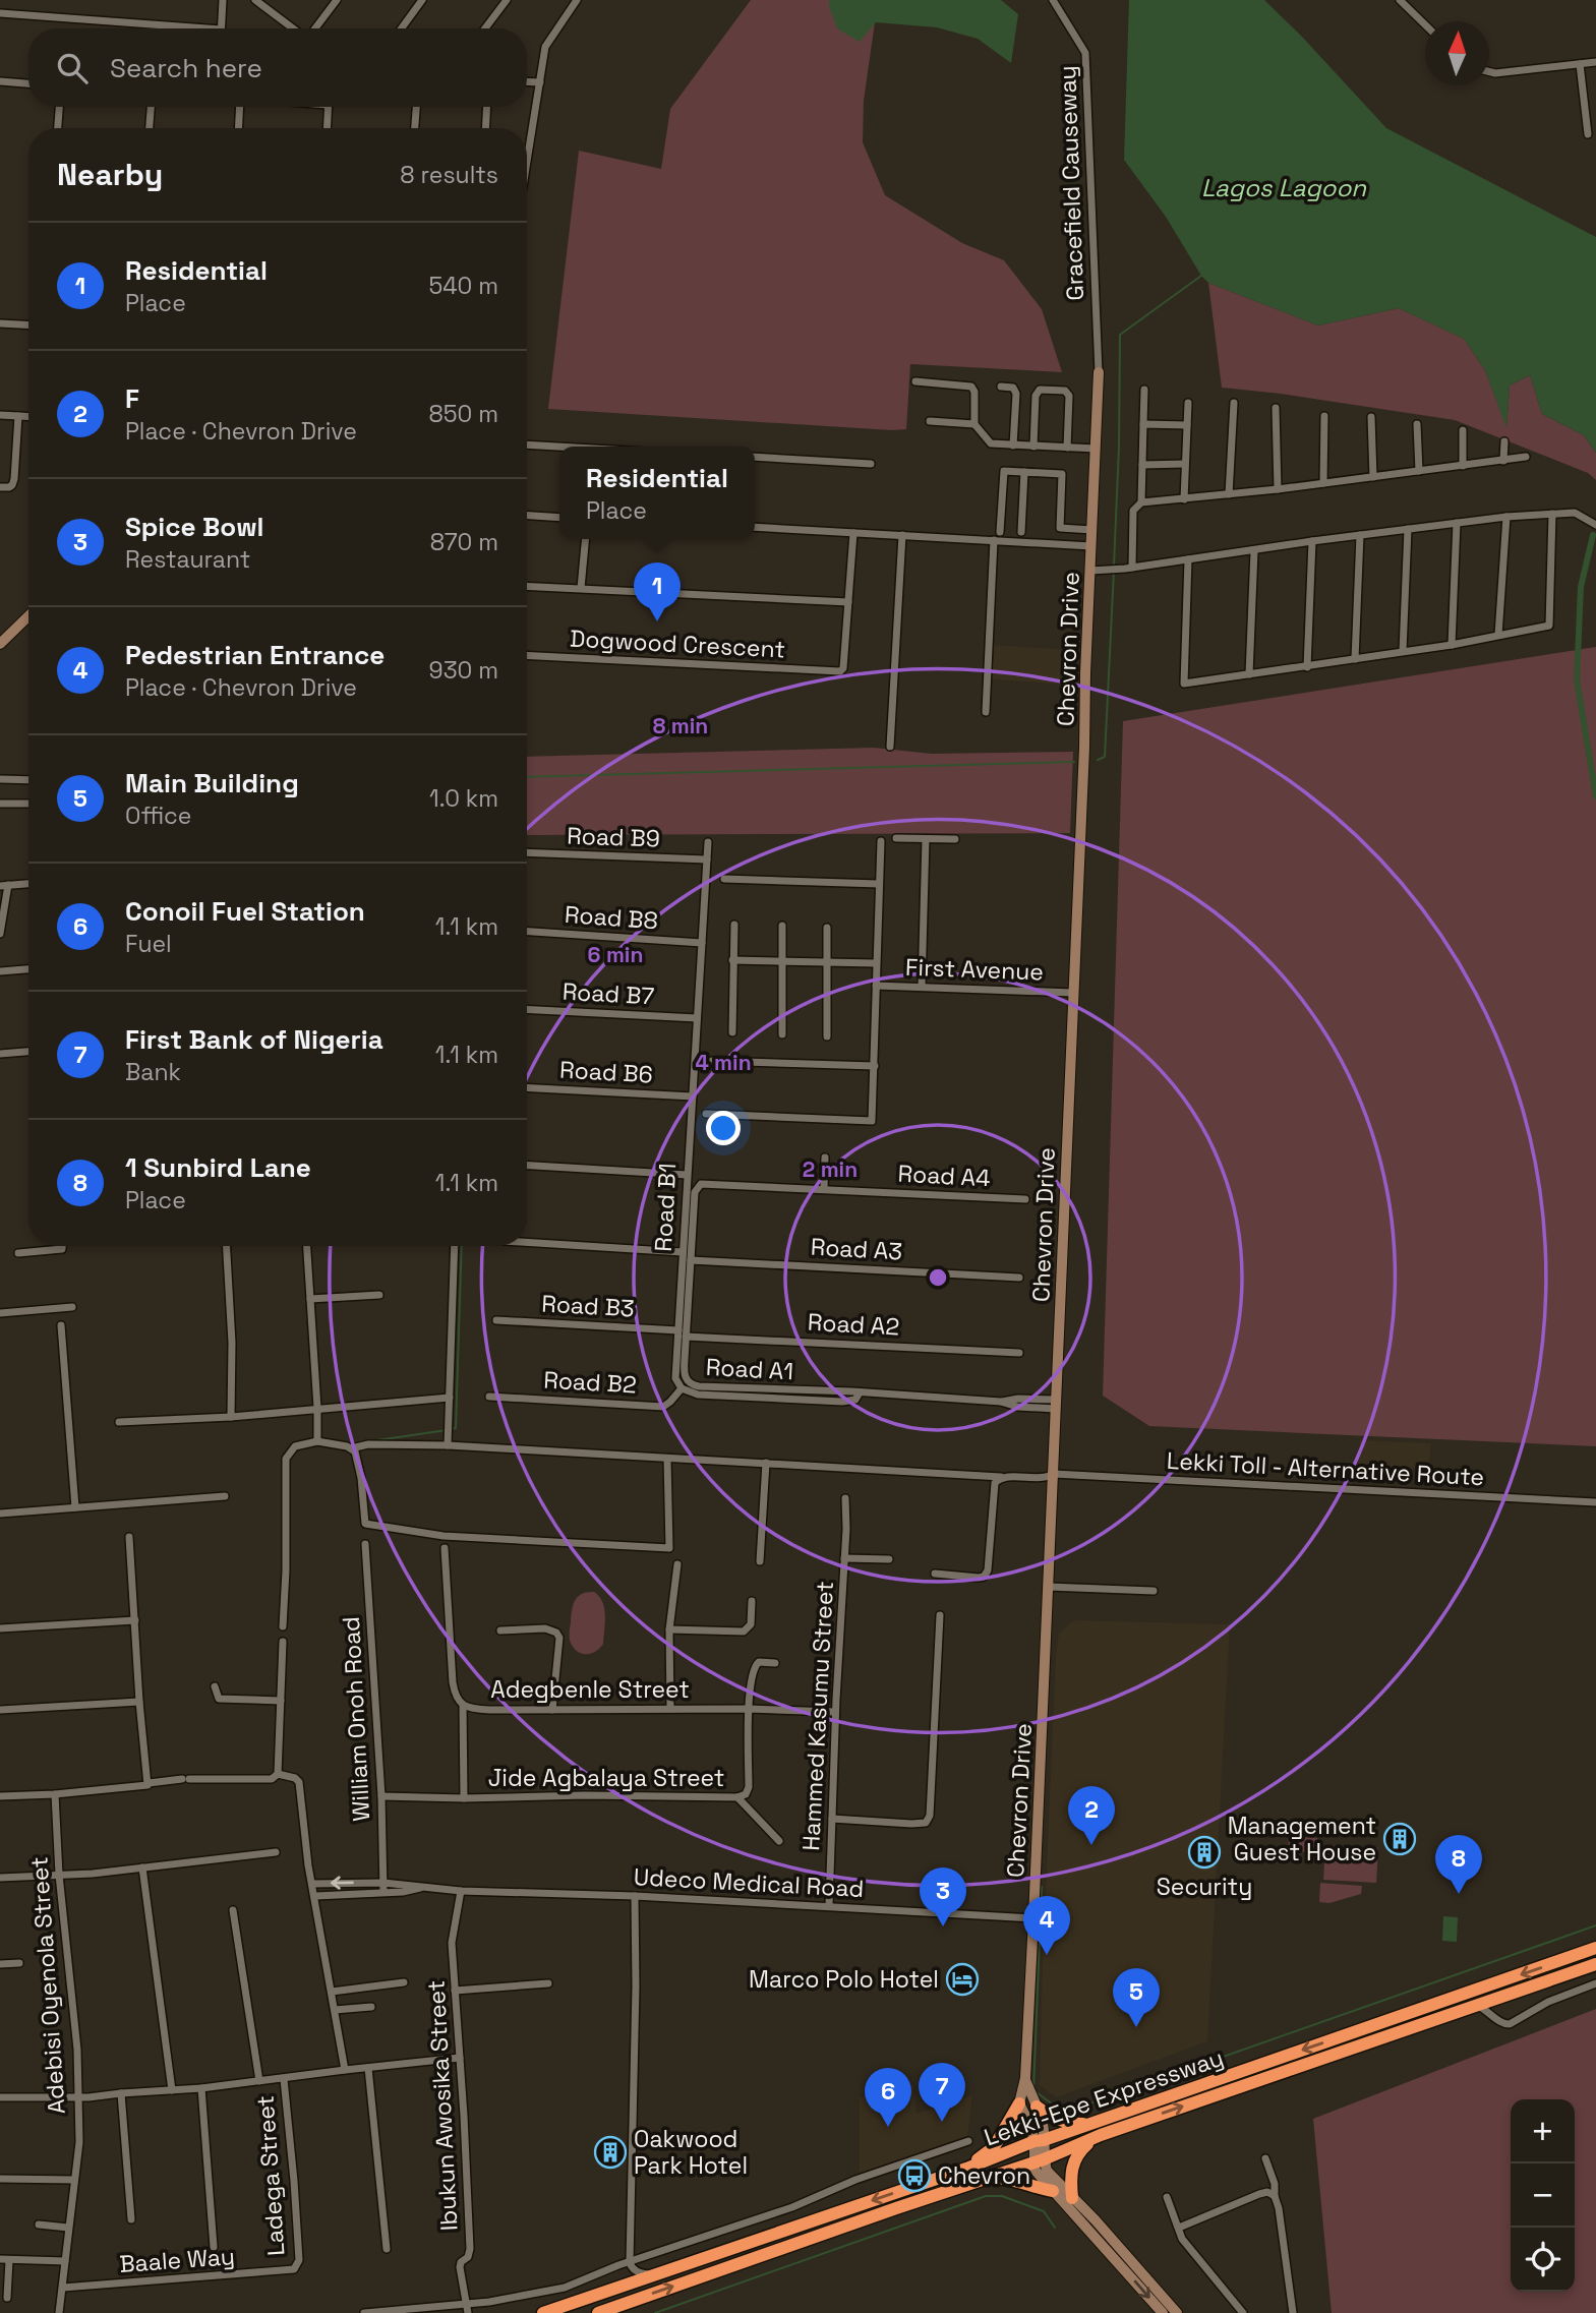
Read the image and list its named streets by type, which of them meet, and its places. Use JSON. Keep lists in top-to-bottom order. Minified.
{"streets":{"highway":["Lekki-Epe Expressway"],"main road":["Chevron Drive"],"street":["Gracefield Causeway","Dogwood Crescent","Road B9","Road B8","First Avenue","Road B7","Road B6","Road A4","Road B1","Road A3","Road B3","Road A2","Road A1","Road B2","Lekki Toll - Alternative Route","Adegbenle Street","Hammed Kasumu Street","William Onoh Road","Jide Agbalaya Street","Udeco Medical Road","Adebisi Oyenola Street","Ibukun Awosika Street","Ladega Street","Baale Way"]},"crossings":[["Gracefield Causeway","Chevron Drive"],["Chevron Drive","First Avenue"],["Chevron Drive","Road A1"],["Chevron Drive","Lekki Toll - Alternative Route"],["Chevron Drive","Udeco Medical Road"],["Chevron Drive","Lekki-Epe Expressway"],["Road B9","Road B1"],["Road B8","Road B1"],["Road B7","Road B1"],["Road B6","Road B1"],["Road A4","Road A1"],["Road B1","Road B3"],["Road B1","Road B2"],["Road A3","Road A1"],["Road A2","Road A1"],["Adegbenle Street","Hammed Kasumu Street"],["Adegbenle Street","Jide Agbalaya Street"],["Hammed Kasumu Street","Udeco Medical Road"],["William Onoh Road","Jide Agbalaya Street"],["Udeco Medical Road","Ibukun Awosika Street"],["Adebisi Oyenola Street","Baale Way"],["Ladega Street","Baale Way"]],"water":["Lagos Lagoon"],"places":{"building":["Management Guest House","Security","Oakwood Park Hotel"],"hotel":["Marco Polo Hotel"],"bus stop":["Chevron"]},"north":"top","page":{"search":"Search here","heading":["Nearby","8 results"],"list":[{"mark":"1","name":"Residential","note":"Place","value":"540 m"},{"mark":"2","name":"F","note":"Place · Chevron Drive","value":"850 m"},{"mark":"3","name":"Spice Bowl","note":"Restaurant","value":"870 m"},{"mark":"4","name":"Pedestrian Entrance","note":"Place · Chevron Drive","value":"930 m"},{"mark":"5","name":"Main Building","note":"Office","value":"1.0 km"},{"mark":"6","name":"Conoil Fuel Station","note":"Fuel","value":"1.1 km"},{"mark":"7","name":"First Bank of Nigeria","note":"Bank","value":"1.1 km"},{"mark":"8","name":"1 Sunbird Lane","note":"Place","value":"1.1 km"}],"popup":["Residential","Place"],"pins":["1","2","8","3","4","5","7","6"],"map_buttons":["+","−"]},"rings":["8 min","6 min","4 min","2 min"]}
